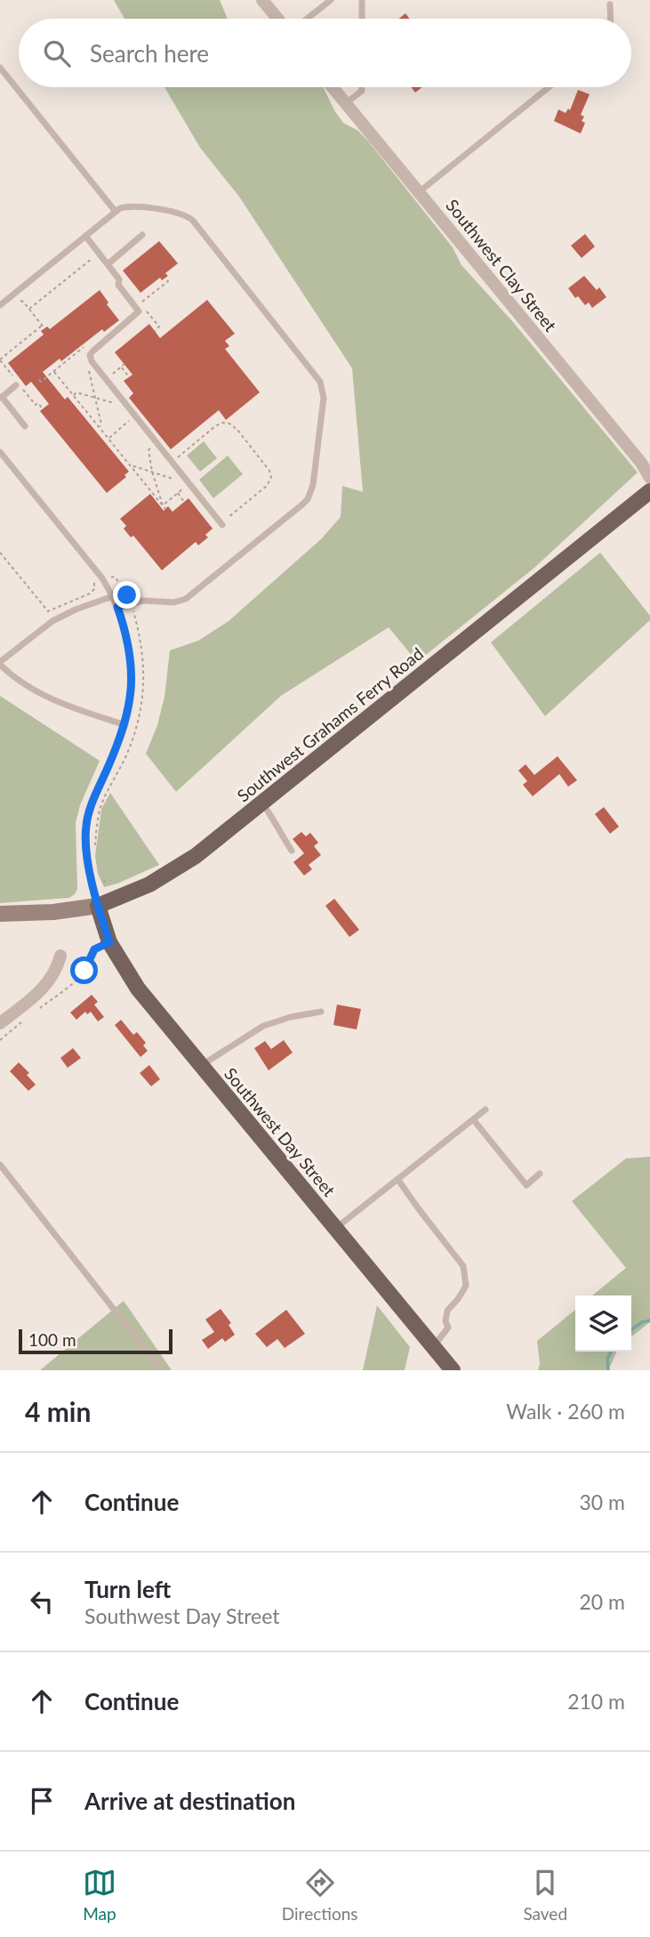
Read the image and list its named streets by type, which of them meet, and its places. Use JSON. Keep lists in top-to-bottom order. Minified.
{"streets":{"main road":["Southwest Grahams Ferry Road","Southwest Day Street"],"street":["Southwest Clay Street"]},"crossings":[["Southwest Grahams Ferry Road","Southwest Day Street"]],"scale_bar":"100 m","page":{"search":"Search here","scale":"100 m","heading":["4 min","Walk · 260 m"],"list":[["Continue","30 m"],["Turn left","Southwest Day Street","20 m"],["Continue","210 m"],"Arrive at destination"],"nav":["Map","Directions","Saved"]}}
